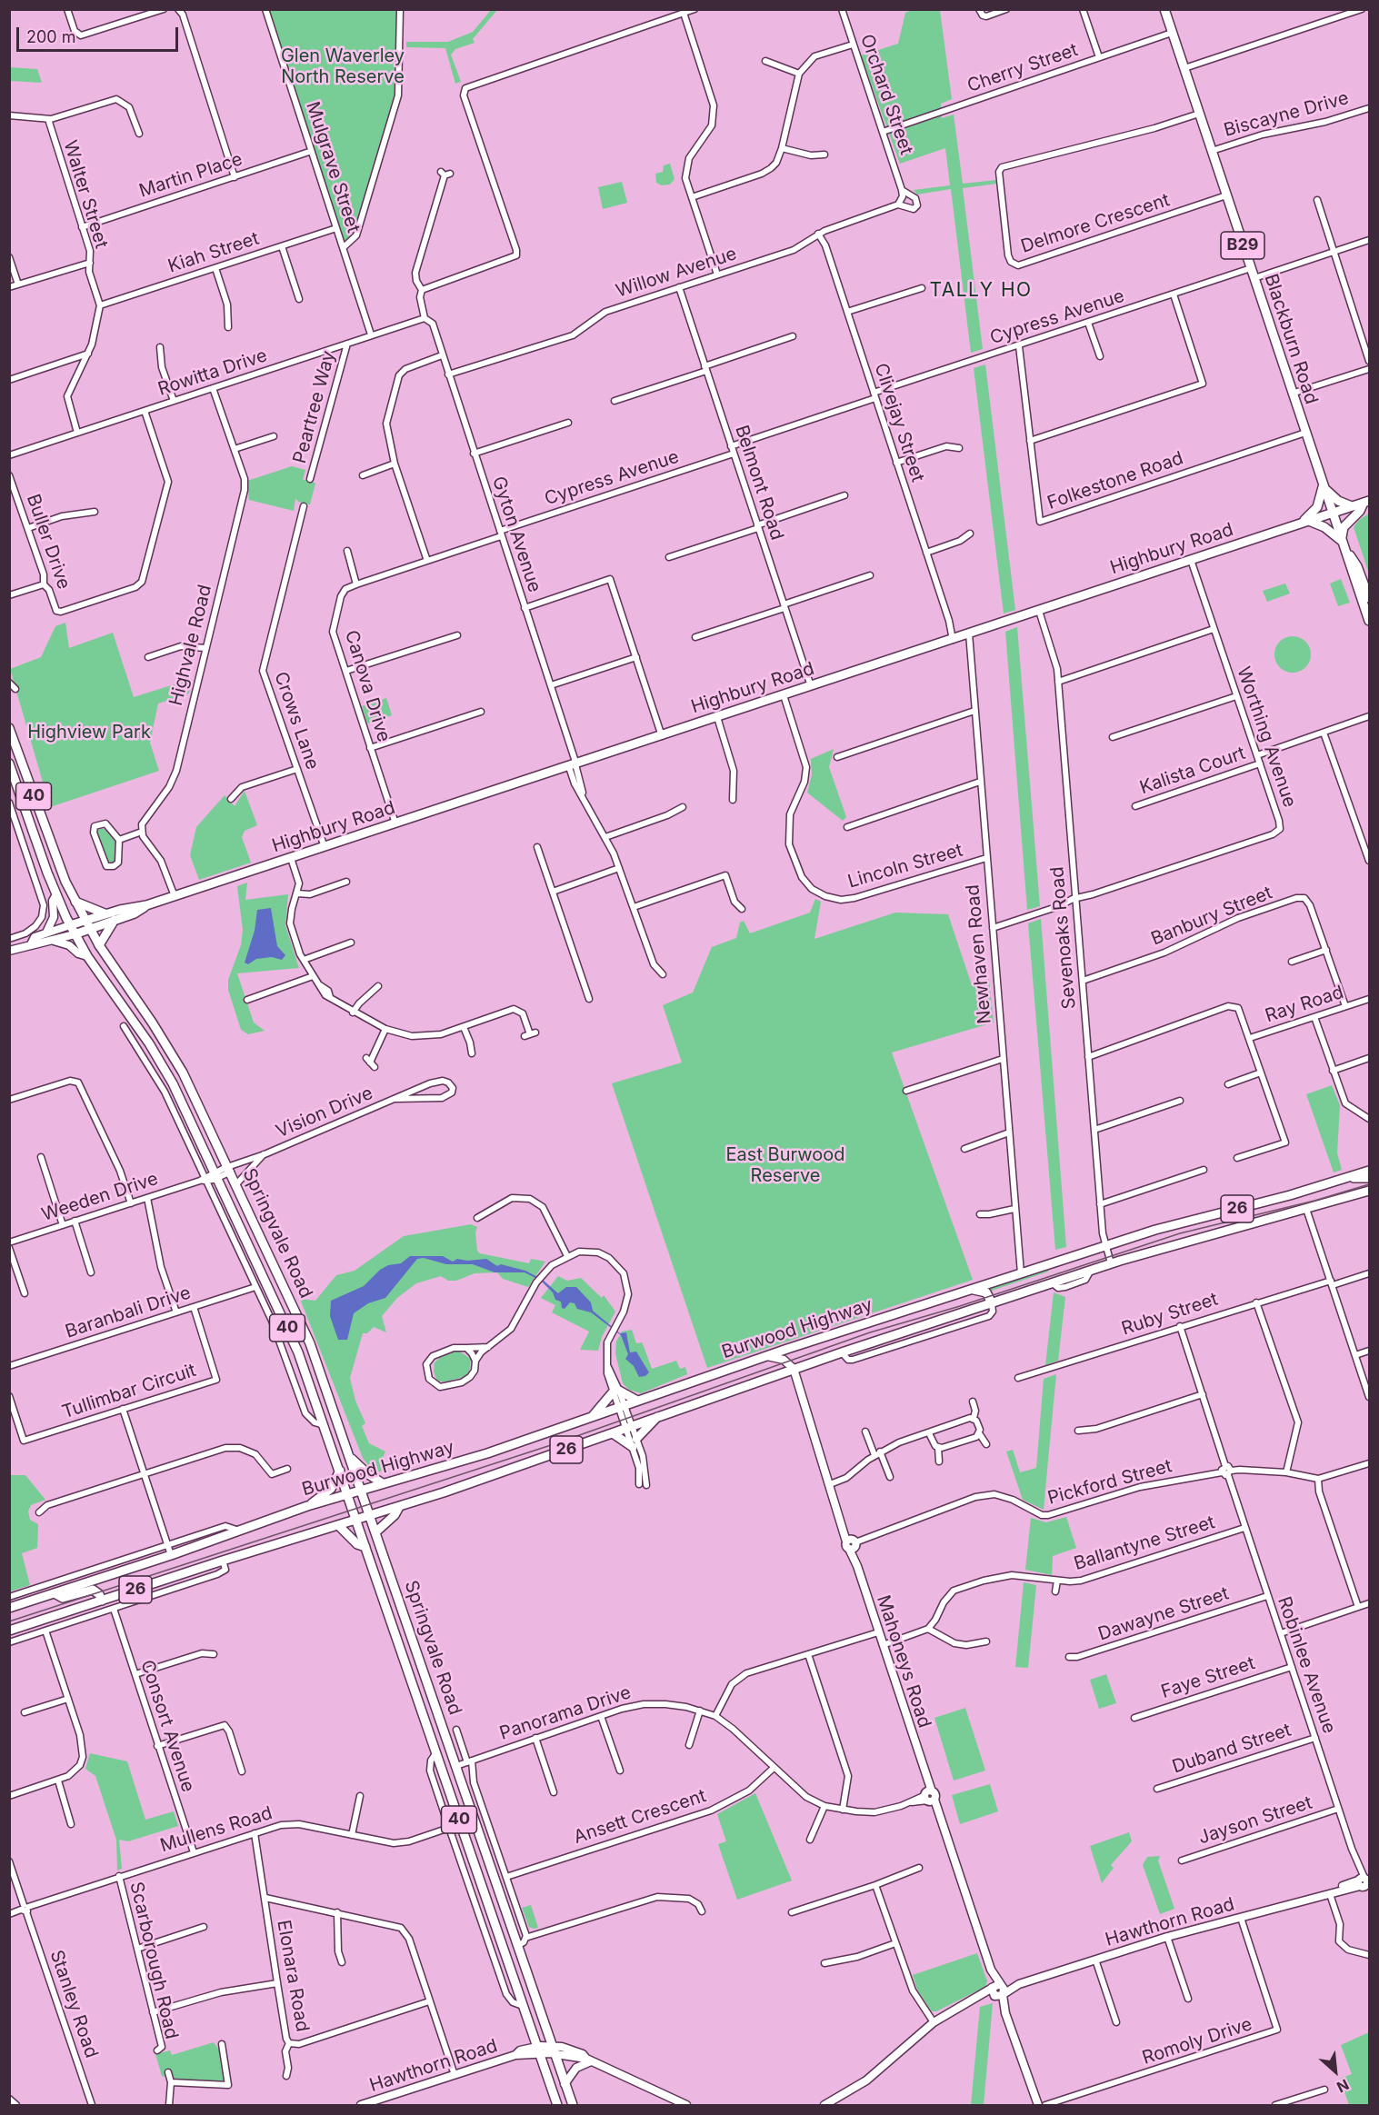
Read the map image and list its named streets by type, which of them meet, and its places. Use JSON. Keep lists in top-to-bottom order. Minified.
{"streets":{"main road":["B29","Blackburn Road","Highbury Road","40","26","Springvale Road","Burwood Highway","Mahoneys Road","Hawthorn Road"],"street":["Cherry Street","Orchard Street","Biscayne Drive","Mulgrave Street","Martin Place","Walter Street","Delmore Crescent","Kiah Street","Willow Avenue","Cypress Avenue","Rowitta Drive","Peartree Way","Clivejay Street","Folkestone Road","Belmont Road","Gyton Avenue","Buller Drive","Highvale Road","Canova Drive","Crows Lane","Worthing Avenue","Kalista Court","Lincoln Street","Banbury Street","Sevenoaks Road","Newhaven Road","Ray Road","Vision Drive","Weeden Drive","Baranbali Drive","Ruby Street","Tullimbar Circuit","Pickford Street","Ballantyne Street","Dawayne Street","Robinlee Avenue","Faye Street","Panorama Drive","Consort Avenue","Duband Street","Ansett Crescent","Jayson Street","Mullens Road","Scarborough Road","Elonara Road","Stanley Road","Romoly Drive"]},"crossings":[["Cherry Street","Orchard Street"],["Cherry Street","Blackburn Road"],["Orchard Street","Willow Avenue"],["Biscayne Drive","Blackburn Road"],["Mulgrave Street","Martin Place"],["Mulgrave Street","Kiah Street"],["Mulgrave Street","Rowitta Drive"],["Martin Place","Walter Street"],["Walter Street","Kiah Street"],["Delmore Crescent","Blackburn Road"],["Willow Avenue","Clivejay Street"],["Willow Avenue","Belmont Road"],["Willow Avenue","Gyton Avenue"],["Cypress Avenue","Blackburn Road"],["Cypress Avenue","Clivejay Street"],["Cypress Avenue","Folkestone Road"],["Cypress Avenue","Belmont Road"],["Cypress Avenue","Gyton Avenue"],["Blackburn Road","Folkestone Road"],["Blackburn Road","Highbury Road"],["Rowitta Drive","Peartree Way"],["Rowitta Drive","Gyton Avenue"],["Rowitta Drive","Buller Drive"],["Rowitta Drive","Highvale Road"],["Clivejay Street","Highbury Road"],["Belmont Road","Highbury Road"],["Gyton Avenue","Highbury Road"],["Highbury Road","Canova Drive"],["Highbury Road","Crows Lane"],["Highbury Road","Worthing Avenue"],["Highbury Road","Lincoln Street"],["Highbury Road","Sevenoaks Road"],["Highbury Road","Newhaven Road"],["Highbury Road","Springvale Road"],["Worthing Avenue","Kalista Court"],["Worthing Avenue","Sevenoaks Road"],["Worthing Avenue","Newhaven Road"],["Lincoln Street","Newhaven Road"],["Banbury Street","Sevenoaks Road"],["Banbury Street","Ray Road"],["Sevenoaks Road","Burwood Highway"],["Newhaven Road","Burwood Highway"],["Vision Drive","Weeden Drive"],["Vision Drive","Springvale Road"],["Weeden Drive","Springvale Road"],["Springvale Road","Burwood Highway"],["Springvale Road","Panorama Drive"],["Springvale Road","Ansett Crescent"],["Springvale Road","Mullens Road"],["Springvale Road","Hawthorn Road"],["Baranbali Drive","Tullimbar Circuit"],["Ruby Street","Robinlee Avenue"],["Burwood Highway","Mahoneys Road"],["Pickford Street","Mahoneys Road"],["Pickford Street","Robinlee Avenue"],["Ballantyne Street","Robinlee Avenue"],["Dawayne Street","Robinlee Avenue"],["Mahoneys Road","Panorama Drive"],["Mahoneys Road","Hawthorn Road"],["Robinlee Avenue","Faye Street"],["Robinlee Avenue","Duband Street"],["Robinlee Avenue","Jayson Street"],["Robinlee Avenue","Hawthorn Road"],["Panorama Drive","Ansett Crescent"],["Consort Avenue","Mullens Road"],["Mullens Road","Scarborough Road"],["Mullens Road","Elonara Road"],["Mullens Road","Stanley Road"],["Hawthorn Road","Romoly Drive"]],"districts":["TALLY HO"],"parks":["Glen Waverley North Reserve","Highview Park","East Burwood Reserve"],"scale_bar":"200 m","north":"bottom right"}
